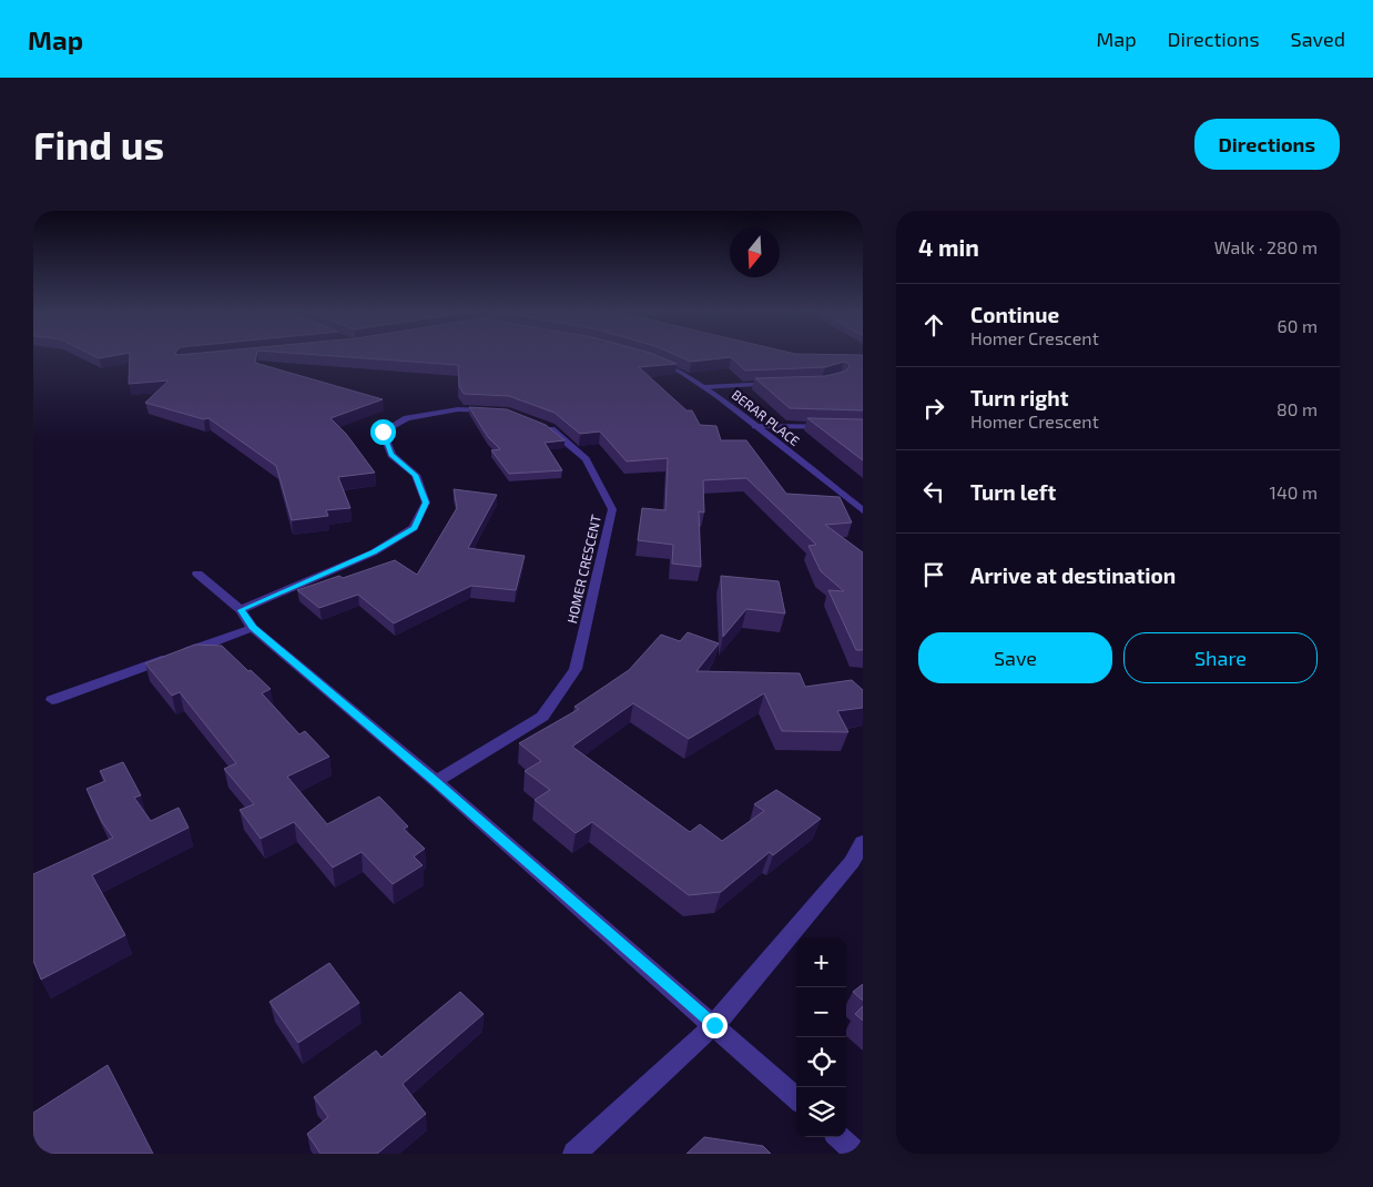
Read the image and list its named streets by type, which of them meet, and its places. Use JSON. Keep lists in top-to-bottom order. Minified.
{"streets":{"street":["BERAR PLACE","HOMER CRESCENT"]},"north":"bottom","page":{"header":"Map","nav":["Map","Directions","Saved"],"buttons":["Directions",["Save","Share"]],"title":"Find us","heading":["4 min","Walk · 280 m"],"list":[["Continue","Homer Crescent","60 m"],["Turn right","Homer Crescent","80 m"],["Turn left","140 m"],"Arrive at destination"],"map_buttons":["+","−"]}}
